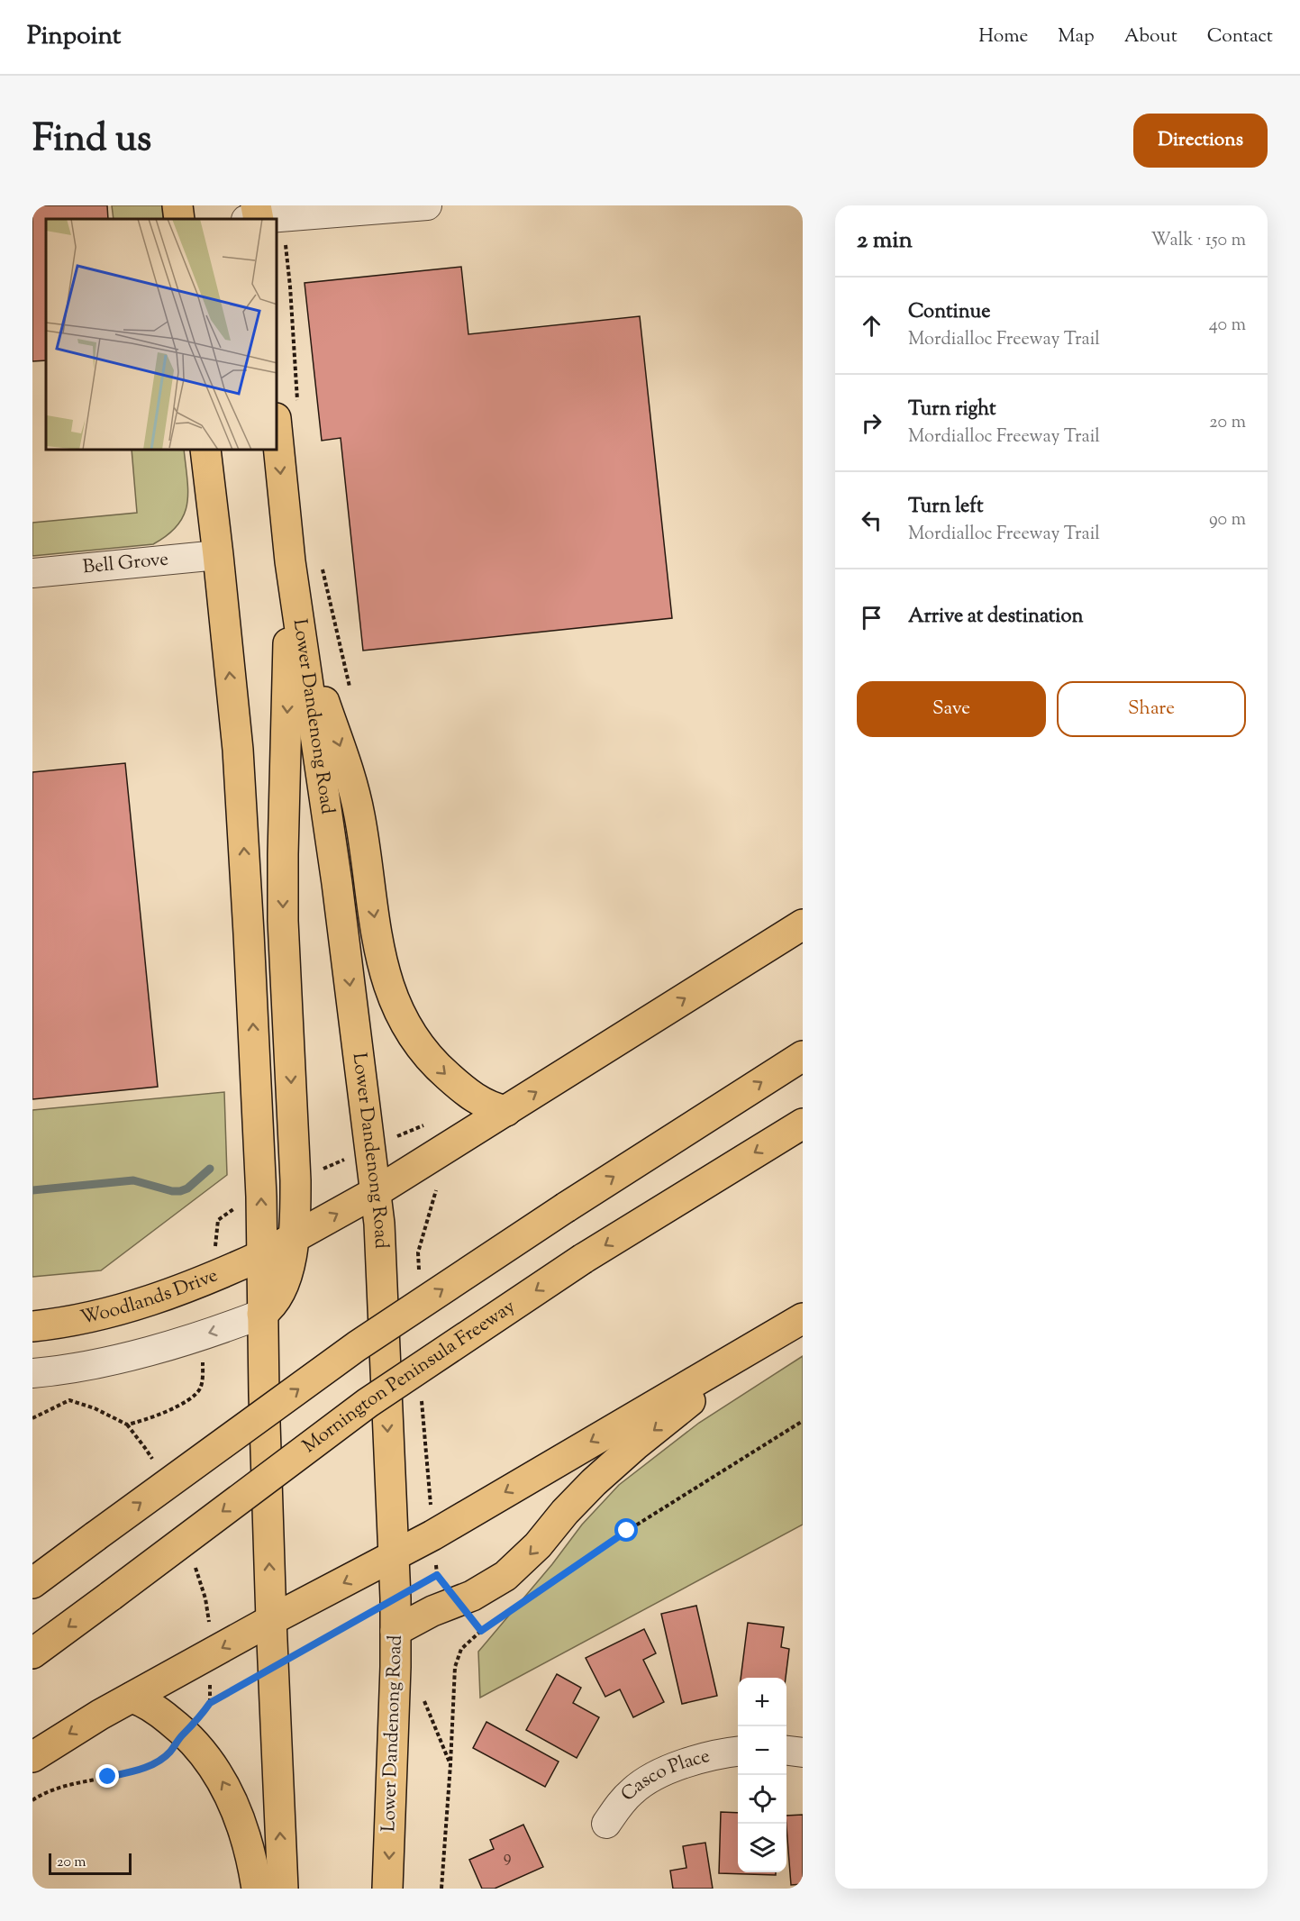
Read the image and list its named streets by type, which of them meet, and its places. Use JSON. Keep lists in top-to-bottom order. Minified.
{"streets":{"main road":["Lower Dandenong Road","Woodlands Drive","Mornington Peninsula Freeway"],"street":["Bell Grove","Casco Place"]},"crossings":[["Lower Dandenong Road","Woodlands Drive"]],"house_numbers":["9"],"scale_bar":"20 m","page":{"header":"Pinpoint","nav":["Home","Map","About","Contact"],"title":"Find us","buttons":["Directions",["Save","Share"]],"heading":["2 min","Walk · 150 m"],"list":[["Continue","Mordialloc Freeway Trail","40 m"],["Turn right","Mordialloc Freeway Trail","20 m"],["Turn left","Mordialloc Freeway Trail","90 m"],"Arrive at destination"],"map_buttons":["+","−"],"scale":"20 m"}}
